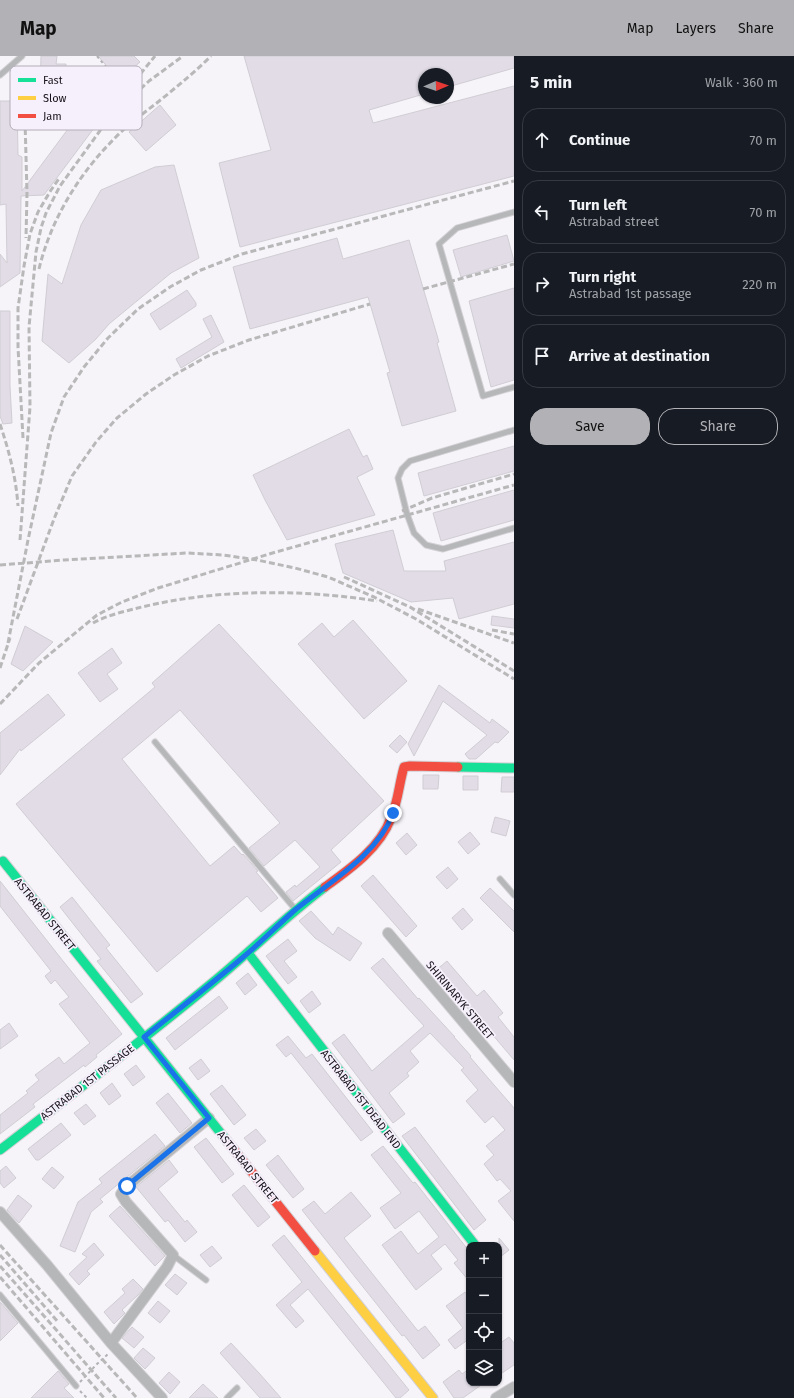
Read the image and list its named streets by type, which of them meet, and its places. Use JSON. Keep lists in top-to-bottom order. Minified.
{"streets":{"street":["ASTRABAD STREET","SHIRINARYK STREET","ASTRABAD 1ST PASSAGE","ASTRABAD 1ST DEAD END"]},"crossings":[["ASTRABAD STREET","ASTRABAD 1ST PASSAGE"],["ASTRABAD 1ST PASSAGE","ASTRABAD 1ST DEAD END"]],"legend":["Fast","Slow","Jam"],"north":"right","page":{"header":"Map","nav":["Map","Layers","Share"],"heading":["5 min","Walk · 360 m"],"list":[["Continue","70 m"],["Turn left","Astrabad street","70 m"],["Turn right","Astrabad 1st passage","220 m"],"Arrive at destination"],"buttons":["Save","Share"],"map_buttons":["+","−"]}}
